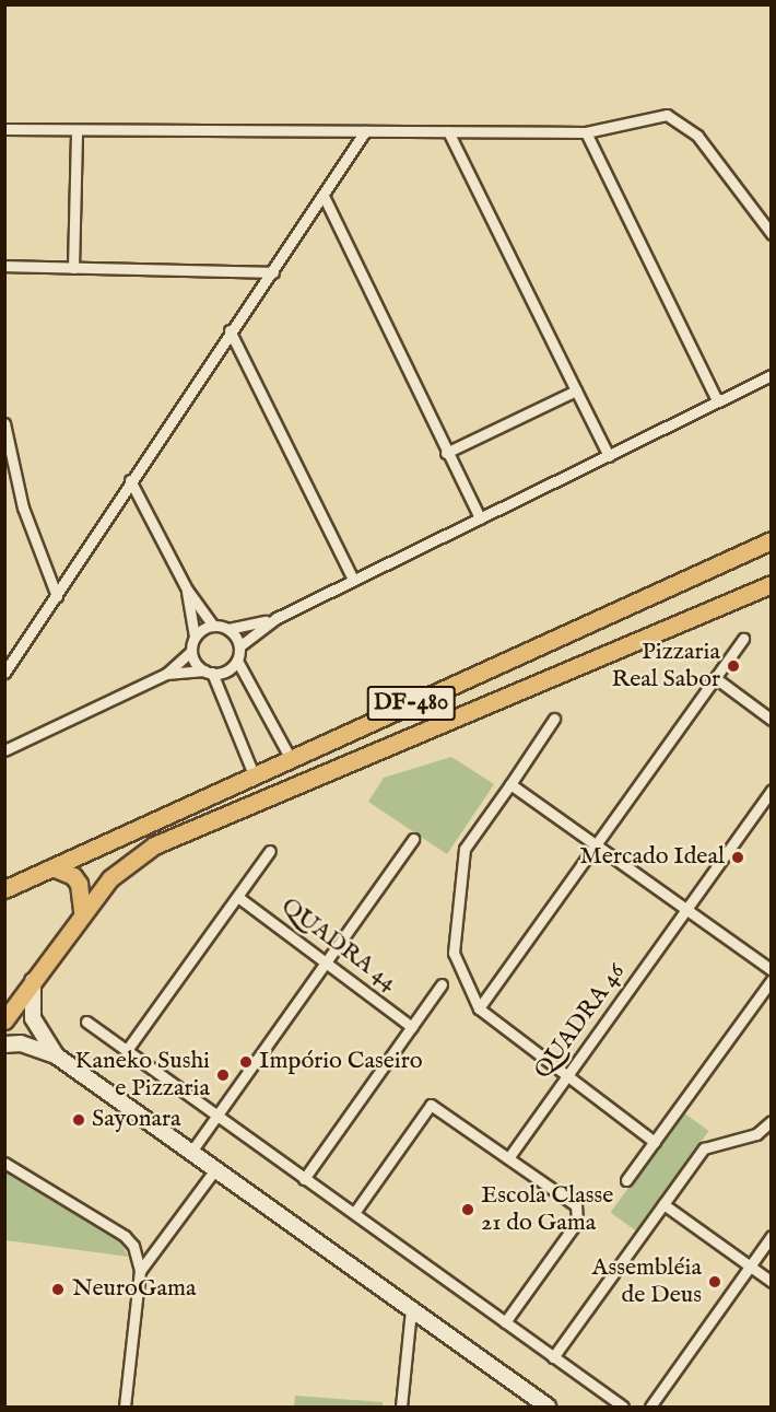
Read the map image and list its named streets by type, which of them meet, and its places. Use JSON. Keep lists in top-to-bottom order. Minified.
{"streets":{"main road":["DF-480"],"street":["QUADRA 44","QUADRA 46"]},"places":["Pizzaria Real Sabor","Mercado Ideal","Impório Caseiro","Kaneko Sushi e Pizzaria","Sayonara","Escola Classe 21 do Gama","Assembléia de Deus","NeuroGama"]}
